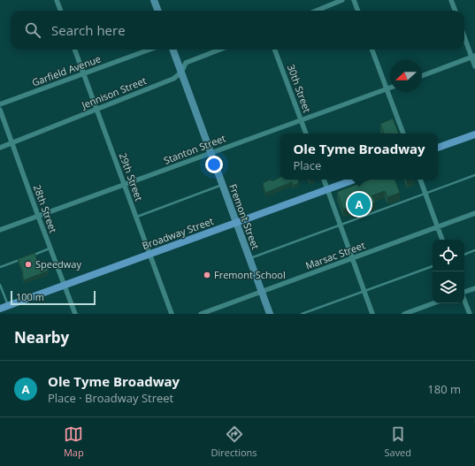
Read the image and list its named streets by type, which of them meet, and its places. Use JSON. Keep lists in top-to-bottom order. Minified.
{"streets":{"main road":["Broadway Street"],"street":["Garfield Avenue","30th Street","Jennison Street","Stanton Street","29th Street","28th Street","Fremont Street","Marsac Street"]},"crossings":[["Garfield Avenue","29th Street"],["30th Street","Stanton Street"],["Jennison Street","29th Street"],["Jennison Street","28th Street"],["Jennison Street","Fremont Street"],["Stanton Street","29th Street"],["Stanton Street","28th Street"],["Stanton Street","Fremont Street"],["29th Street","Broadway Street"],["28th Street","Broadway Street"],["Fremont Street","Broadway Street"],["Fremont Street","Marsac Street"]],"places":["Speedway","Fremont School"],"scale_bar":"100 m","north":"left","page":{"search":"Search here","popup":["Ole Tyme Broadway","Place"],"pins":"A","scale":"100 m","heading":"Nearby","list":[{"mark":"A","name":"Ole Tyme Broadway","note":"Place · Broadway Street","value":"180 m"}],"nav":["Map","Directions","Saved"]}}
